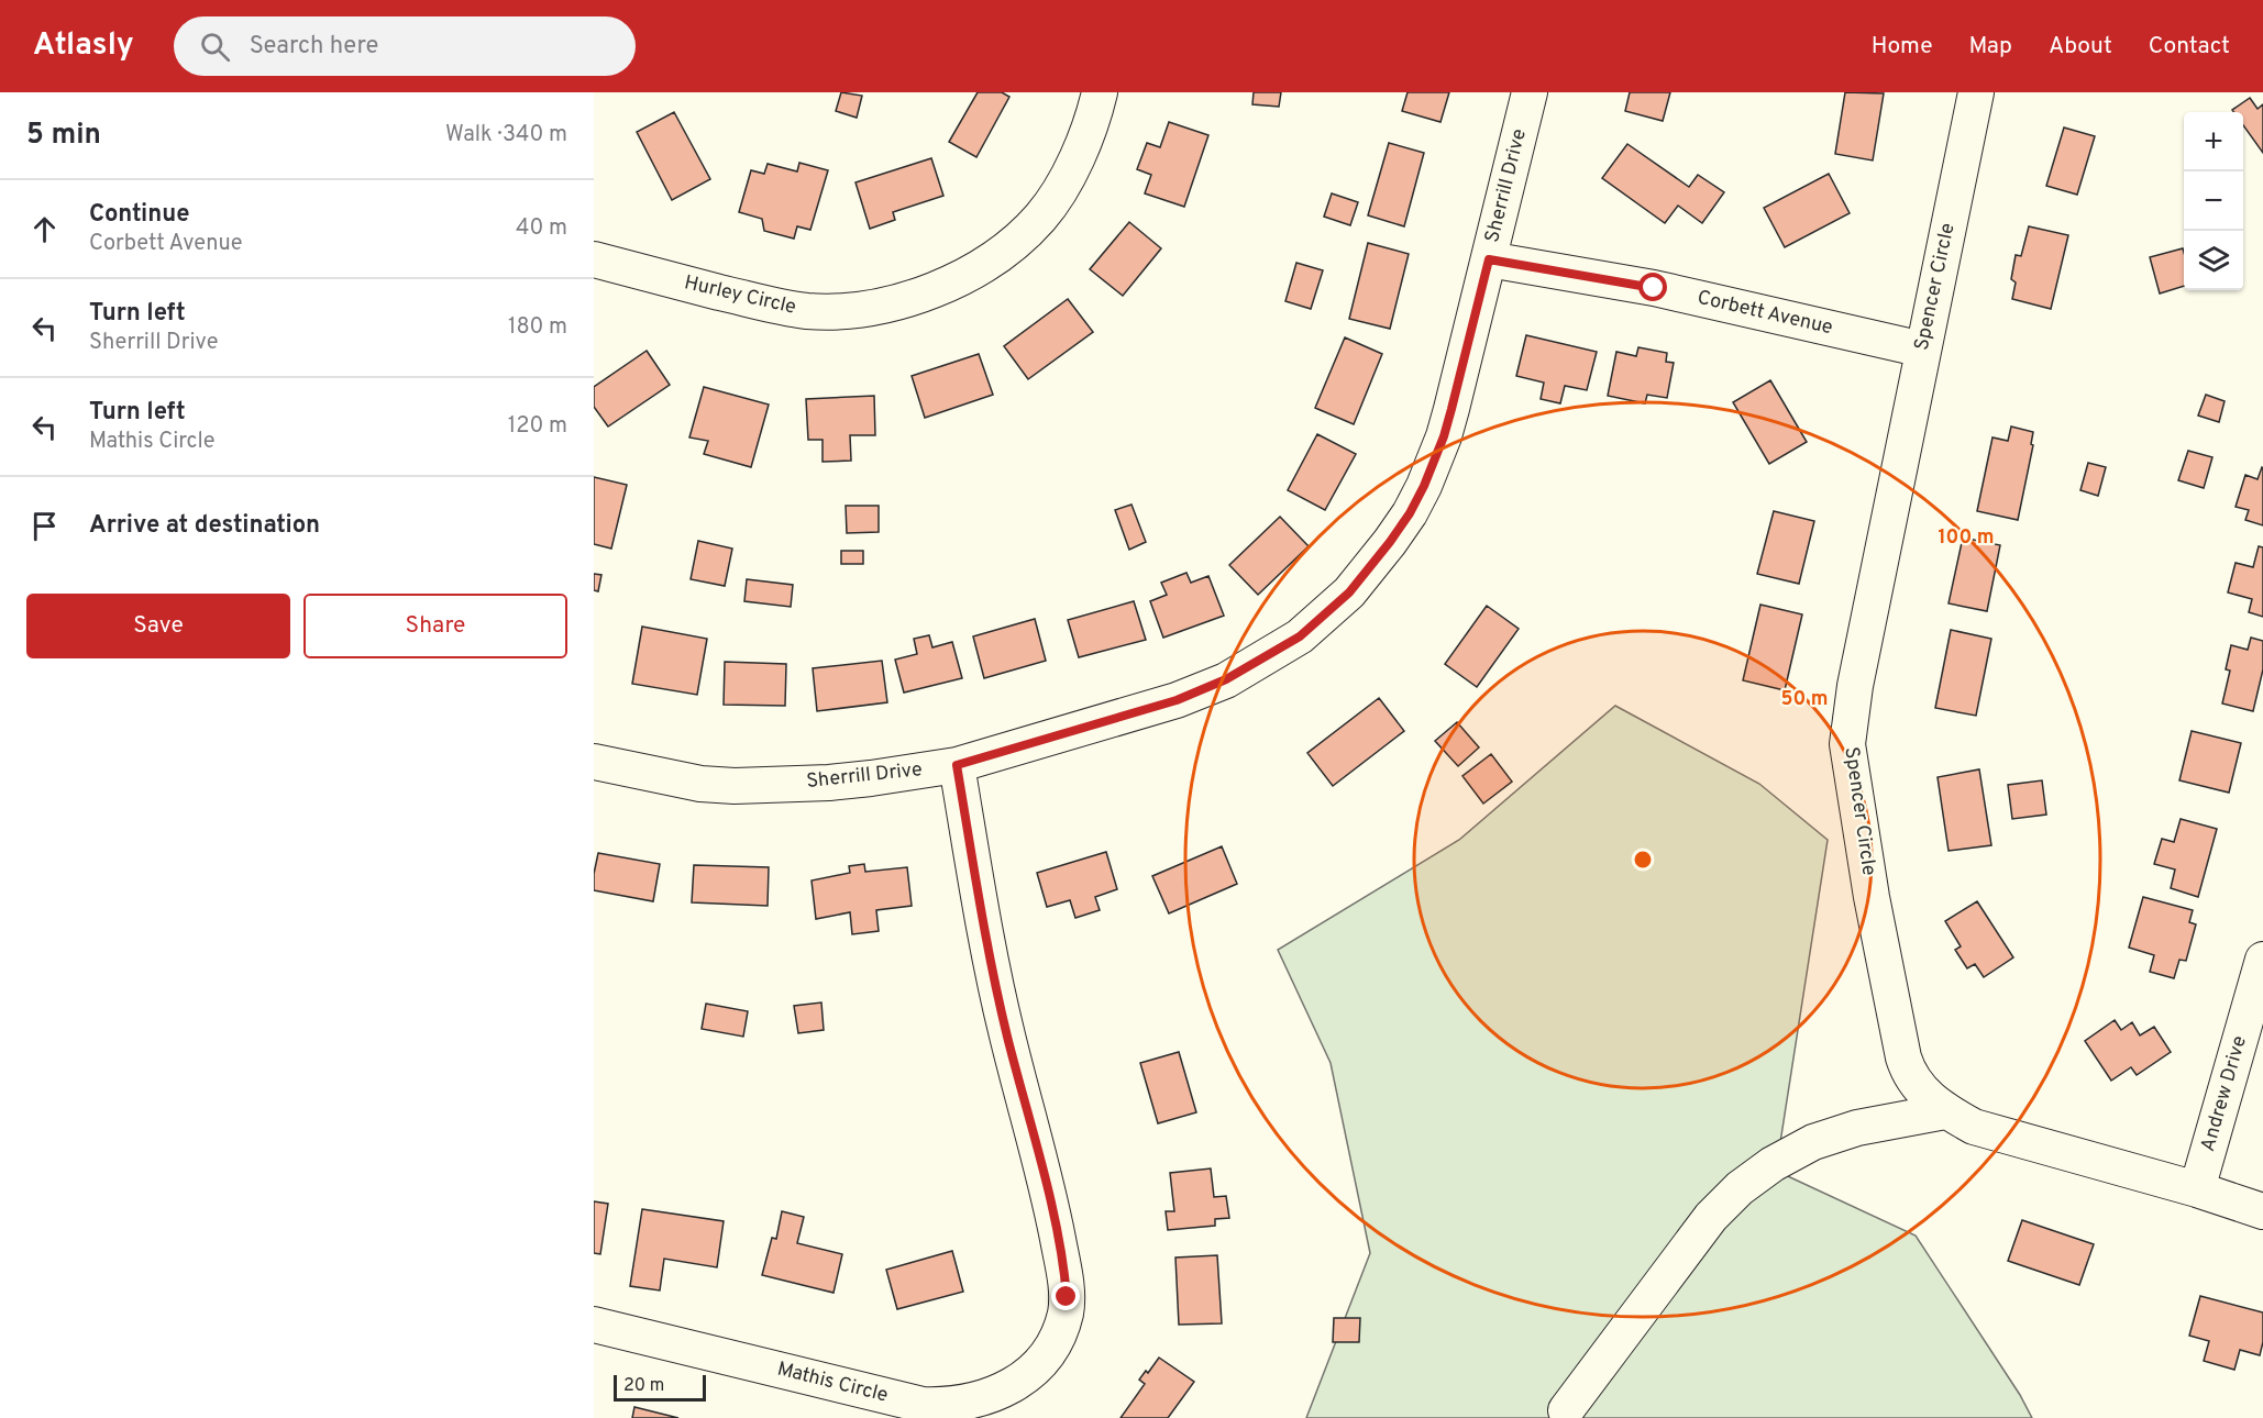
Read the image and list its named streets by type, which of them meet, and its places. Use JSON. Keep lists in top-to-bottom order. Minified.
{"streets":{"street":["Sherrill Drive","Spencer Circle","Hurley Circle","Corbett Avenue","Andrew Drive","Mathis Circle"]},"crossings":[["Sherrill Drive","Corbett Avenue"],["Sherrill Drive","Mathis Circle"],["Spencer Circle","Corbett Avenue"],["Spencer Circle","Andrew Drive"]],"scale_bar":"20 m","page":{"header":"Atlasly","search":"Search here","nav":["Home","Map","About","Contact"],"heading":["5 min","Walk · 340 m"],"map_buttons":["+","−"],"list":[["Continue","Corbett Avenue","40 m"],["Turn left","Sherrill Drive","180 m"],["Turn left","Mathis Circle","120 m"],"Arrive at destination"],"buttons":["Save","Share"],"scale":"20 m"},"rings":["100 m","50 m"]}
